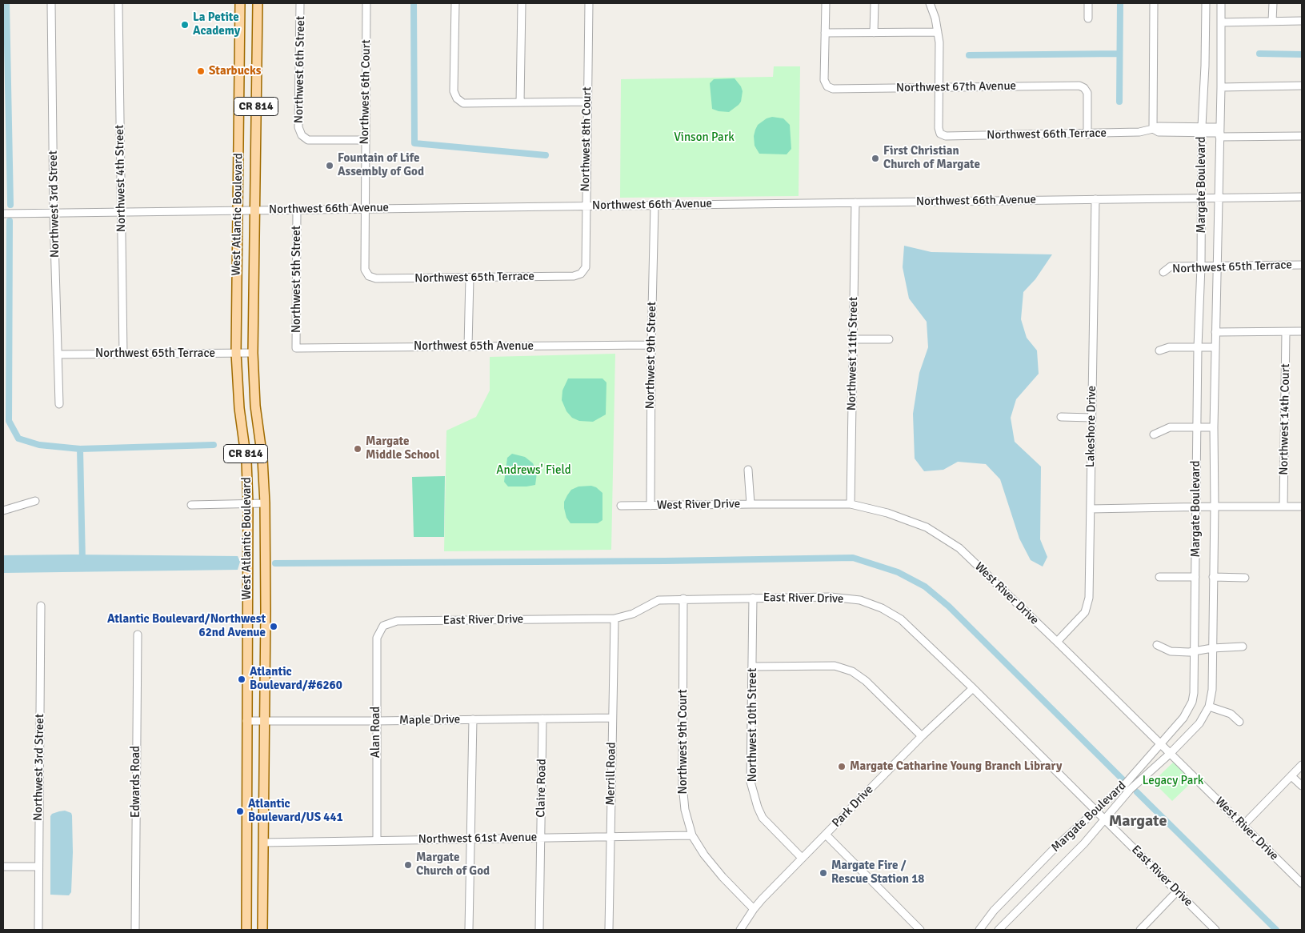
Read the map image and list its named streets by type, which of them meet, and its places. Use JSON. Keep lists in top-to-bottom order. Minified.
{"streets":{"main road":["CR 814","West Atlantic Boulevard"],"street":["Northwest 6th Street","Northwest 67th Avenue","Northwest 6th Court","Northwest 66th Terrace","Northwest 8th Court","Northwest 4th Street","Margate Boulevard","Northwest 66th Avenue","Northwest 3rd Street","Northwest 65th Terrace","Northwest 5th Street","Northwest 65th Avenue","Northwest 11th Street","Northwest 9th Street","Northwest 14th Court","Lakeshore Drive","West River Drive","East River Drive","Maple Drive","Northwest 10th Street","Alan Road","Northwest 9th Court","Merrill Road","Edwards Road","Claire Road","Park Drive","Northwest 61st Avenue"]},"crossings":[["Northwest 6th Street","Northwest 6th Court"],["Northwest 67th Avenue","Northwest 66th Terrace"],["Northwest 6th Court","Northwest 66th Avenue"],["Northwest 6th Court","Northwest 65th Terrace"],["Northwest 66th Terrace","Margate Boulevard"],["Northwest 8th Court","Northwest 66th Avenue"],["Northwest 8th Court","Northwest 65th Terrace"],["Northwest 4th Street","Northwest 66th Avenue"],["Northwest 4th Street","Northwest 65th Terrace"],["Margate Boulevard","Northwest 66th Avenue"],["Margate Boulevard","Northwest 65th Terrace"],["Margate Boulevard","West River Drive"],["Margate Boulevard","East River Drive"],["Northwest 66th Avenue","Northwest 3rd Street"],["Northwest 66th Avenue","West Atlantic Boulevard"],["Northwest 66th Avenue","Northwest 5th Street"],["Northwest 66th Avenue","Northwest 11th Street"],["Northwest 66th Avenue","Northwest 9th Street"],["Northwest 66th Avenue","Lakeshore Drive"],["Northwest 3rd Street","Northwest 65th Terrace"],["West Atlantic Boulevard","Northwest 65th Terrace"],["West Atlantic Boulevard","Maple Drive"],["West Atlantic Boulevard","Northwest 61st Avenue"],["Northwest 5th Street","Northwest 65th Avenue"],["Northwest 65th Avenue","Northwest 9th Street"],["Northwest 11th Street","West River Drive"],["Northwest 9th Street","West River Drive"],["Lakeshore Drive","West River Drive"],["East River Drive","Northwest 10th Street"],["East River Drive","Alan Road"],["East River Drive","Northwest 9th Court"],["East River Drive","Merrill Road"],["East River Drive","Park Drive"],["Maple Drive","Alan Road"],["Maple Drive","Merrill Road"],["Maple Drive","Claire Road"],["Northwest 10th Street","Park Drive"],["Alan Road","Northwest 61st Avenue"],["Northwest 9th Court","Park Drive"],["Northwest 9th Court","Northwest 61st Avenue"],["Merrill Road","Northwest 61st Avenue"],["Claire Road","Northwest 61st Avenue"]],"districts":["Margate"],"parks":["Vinson Park","Andrews' Field","Legacy Park"],"places":["La Petite Academy","Starbucks","First Christian Church of Margate","Fountain of Life Assembly of God","Margate Middle School","Atlantic Boulevard/Northwest 62nd Avenue","Atlantic Boulevard/#6260","Margate Catharine Young Branch Library","Atlantic Boulevard/US 441","Margate Church of God","Margate Fire / Rescue Station 18"]}
